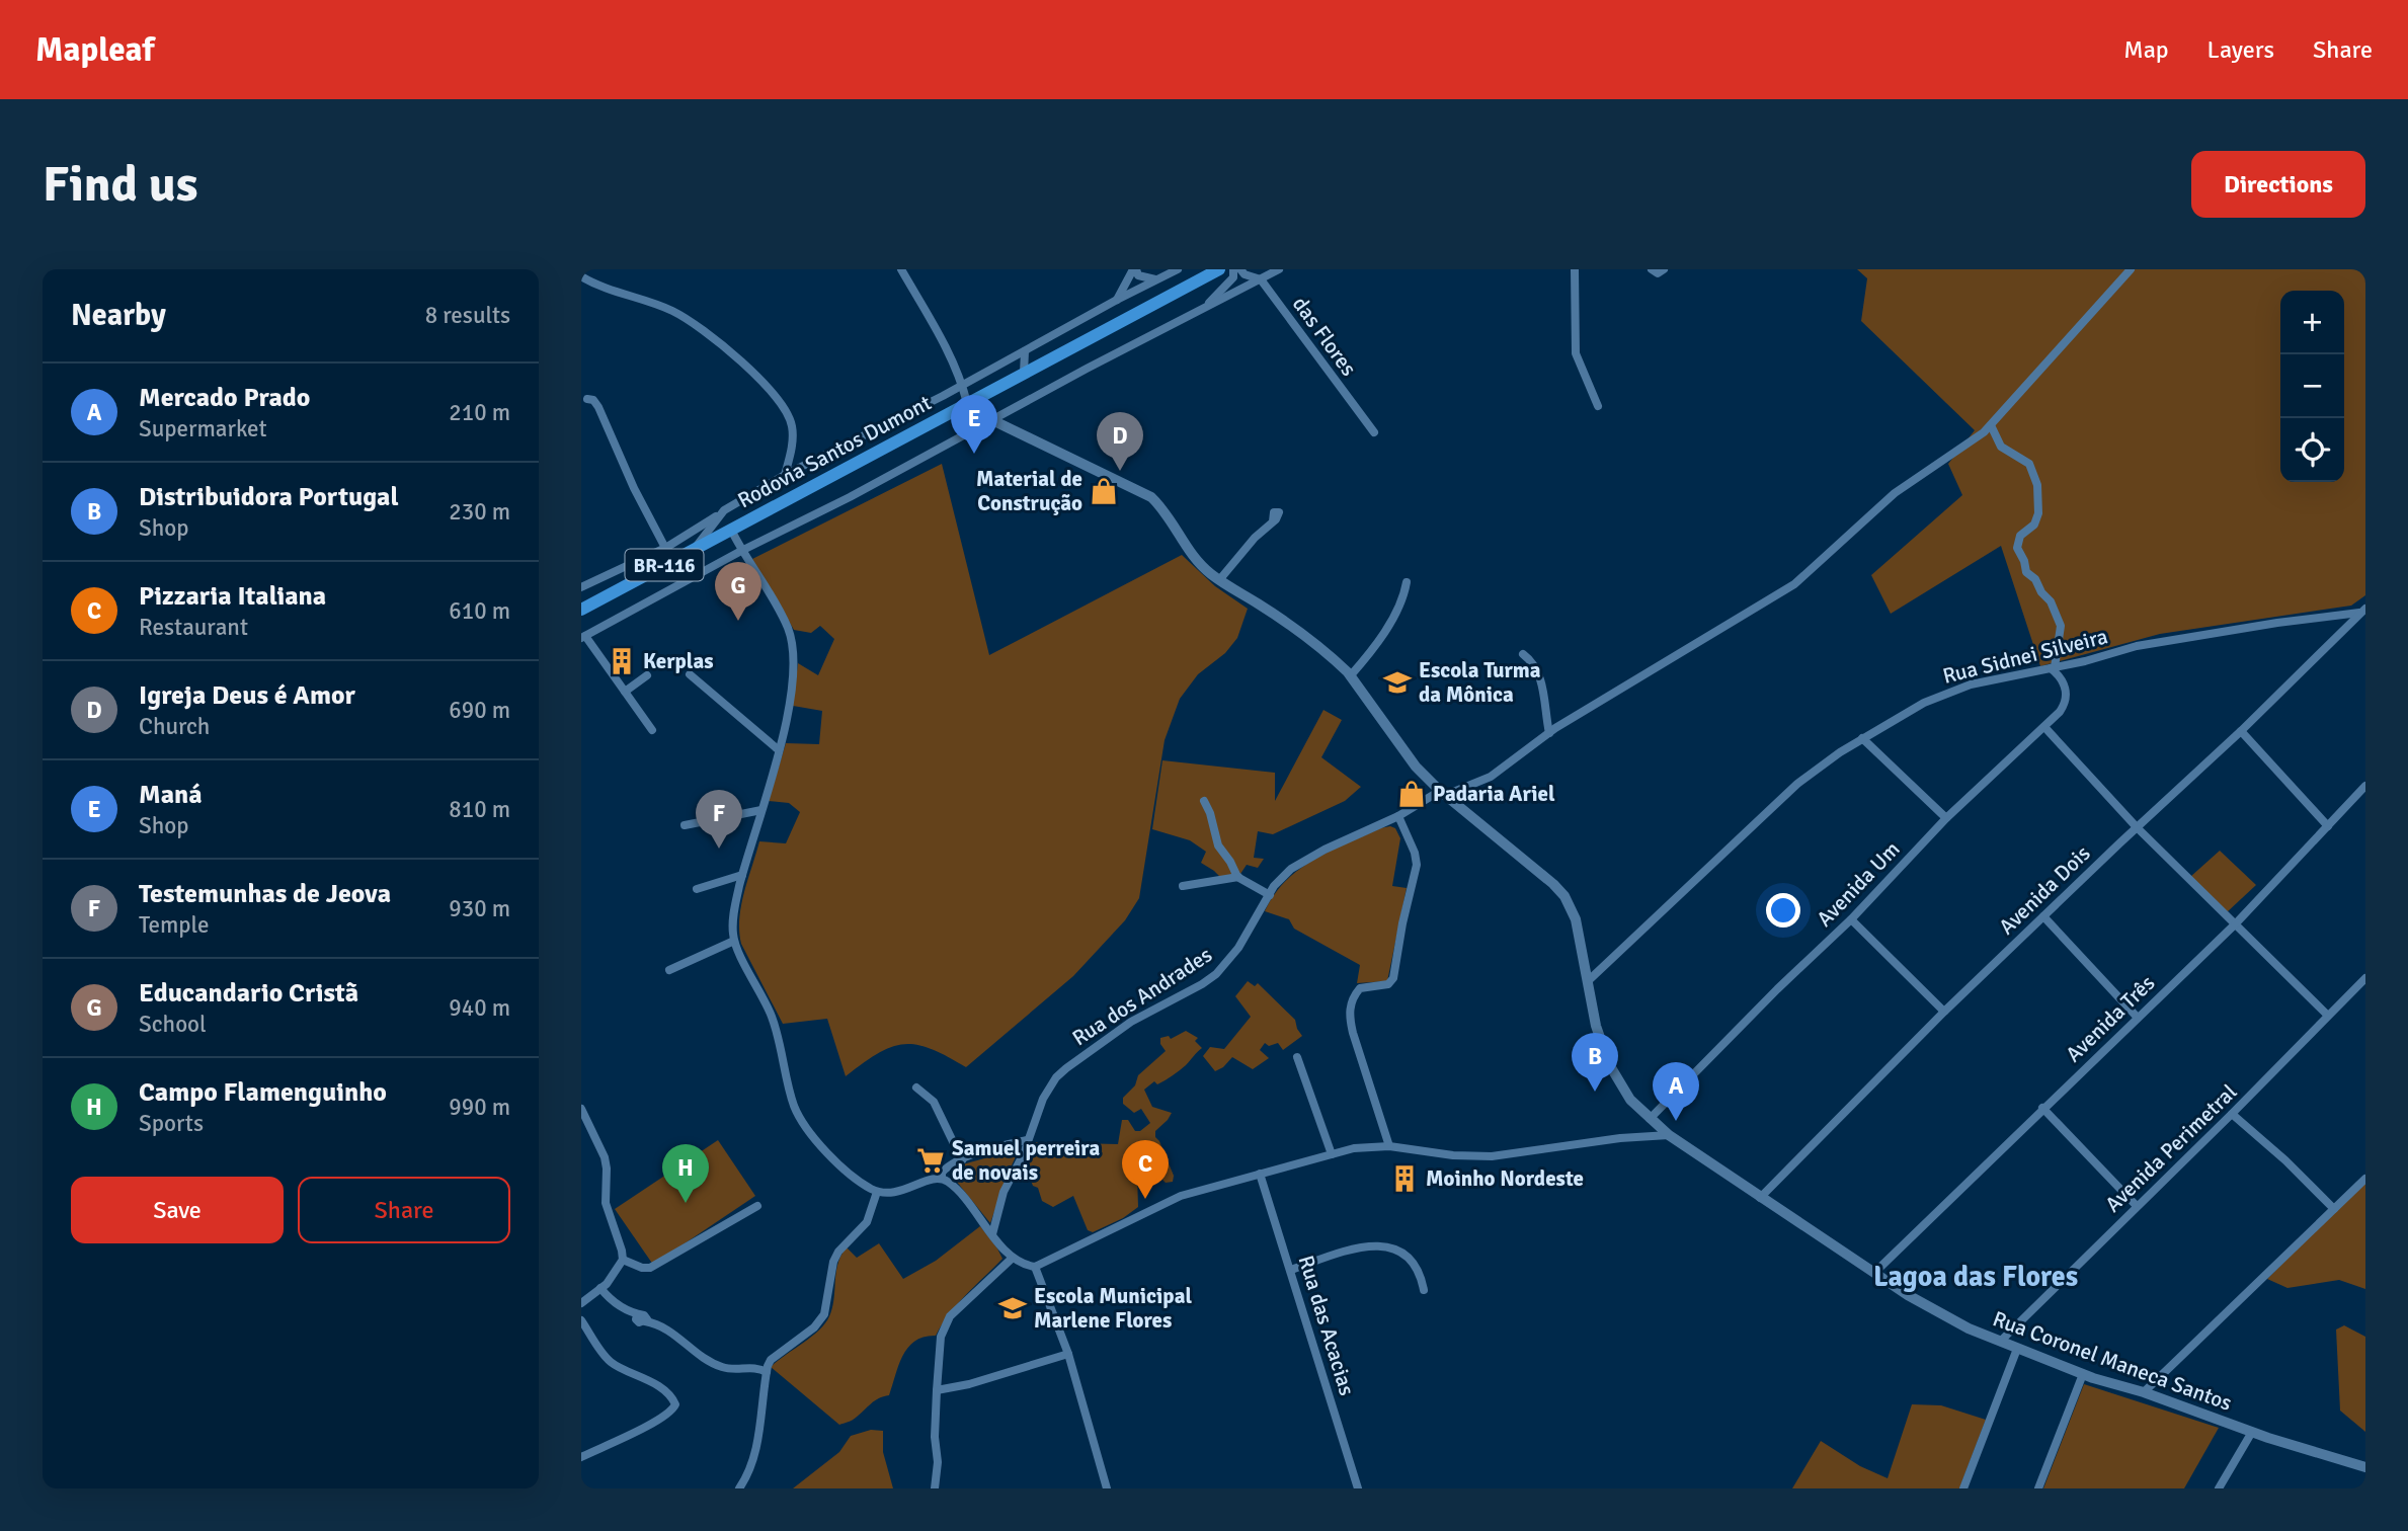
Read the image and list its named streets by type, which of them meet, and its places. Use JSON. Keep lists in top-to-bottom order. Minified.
{"streets":{"highway":["Rodovia Santos Dumont","BR-116"],"street":["das Flores","Rua Sidnei Silveira","Avenida Um","Avenida Dois","Rua dos Andrades","Avenida Três","Avenida Perimetral","Rua das Acacias","Rua Coronel Maneca Santos"]},"crossings":[["Rua Sidnei Silveira","Avenida Um"],["Rua Sidnei Silveira","Avenida Dois"],["Rua Sidnei Silveira","Rua Coronel Maneca Santos"],["Avenida Um","Rua Coronel Maneca Santos"],["Avenida Dois","Rua Coronel Maneca Santos"],["Rua dos Andrades","Rua Coronel Maneca Santos"],["Avenida Três","Rua Coronel Maneca Santos"],["Avenida Perimetral","Rua Coronel Maneca Santos"]],"districts":["Lagoa das Flores"],"places":{"shop":["Material de Construção","Padaria Ariel"],"building":["Kerplas","Moinho Nordeste"],"school or university":["Escola Turma da Mônica","Escola Municipal Marlene Flores"],"supermarket":["Samuel perreira de novais"]},"page":{"header":"Mapleaf","nav":["Map","Layers","Share"],"buttons":["Directions",["Save","Share"]],"title":"Find us","heading":["Nearby","8 results"],"map_buttons":["+","−"],"list":[{"mark":"A","name":"Mercado Prado","note":"Supermarket","value":"210 m"},{"mark":"B","name":"Distribuidora Portugal","note":"Shop","value":"230 m"},{"mark":"C","name":"Pizzaria Italiana","note":"Restaurant","value":"610 m"},{"mark":"D","name":"Igreja Deus é Amor","note":"Church","value":"690 m"},{"mark":"E","name":"Maná","note":"Shop","value":"810 m"},{"mark":"F","name":"Testemunhas de Jeova","note":"Temple","value":"930 m"},{"mark":"G","name":"Educandario Cristã","note":"School","value":"940 m"},{"mark":"H","name":"Campo Flamenguinho","note":"Sports","value":"990 m"}],"pins":["E","D","G","F","B","A","C","H"]}}
